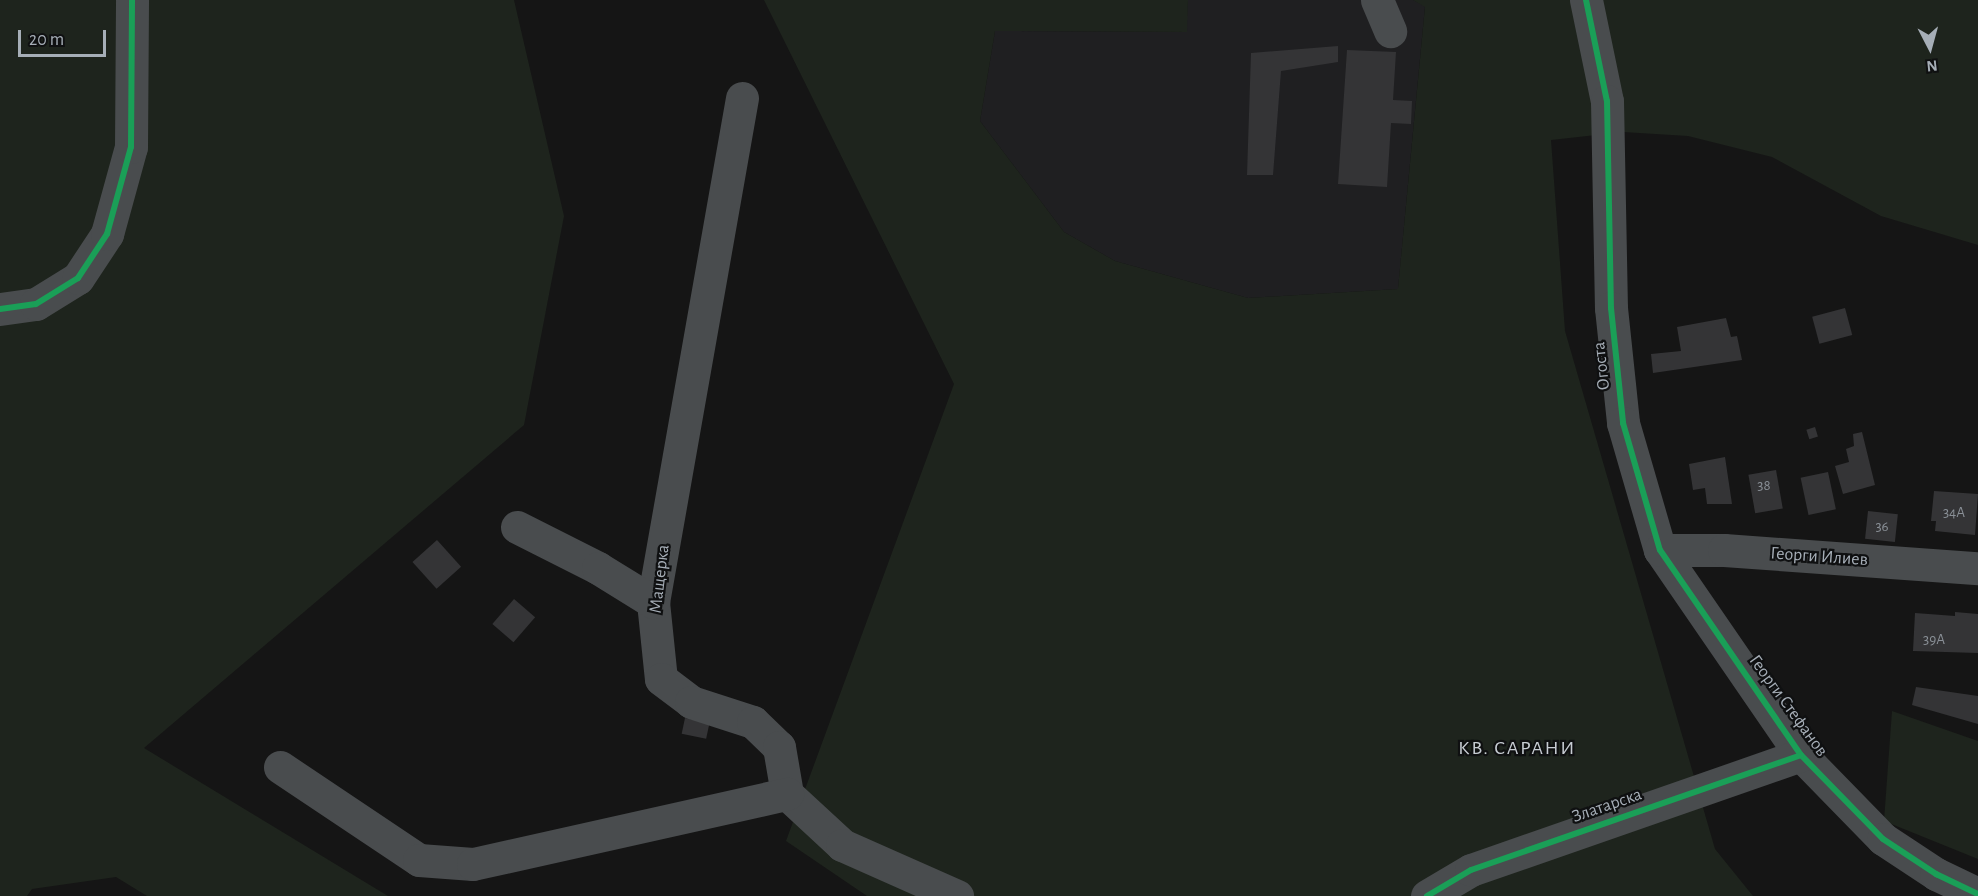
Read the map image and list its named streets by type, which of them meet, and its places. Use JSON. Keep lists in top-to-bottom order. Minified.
{"streets":{"street":["Огоста","Георги Илиев","Мащерка","Георги Стефанов","Златарска"]},"crossings":[["Огоста","Георги Илиев"],["Огоста","Георги Стефанов"],["Георги Илиев","Георги Стефанов"],["Георги Стефанов","Златарска"]],"districts":["КВ. САРАНИ"],"house_numbers":["38","34А","36","39А"],"scale_bar":"20 m","north":"bottom"}
